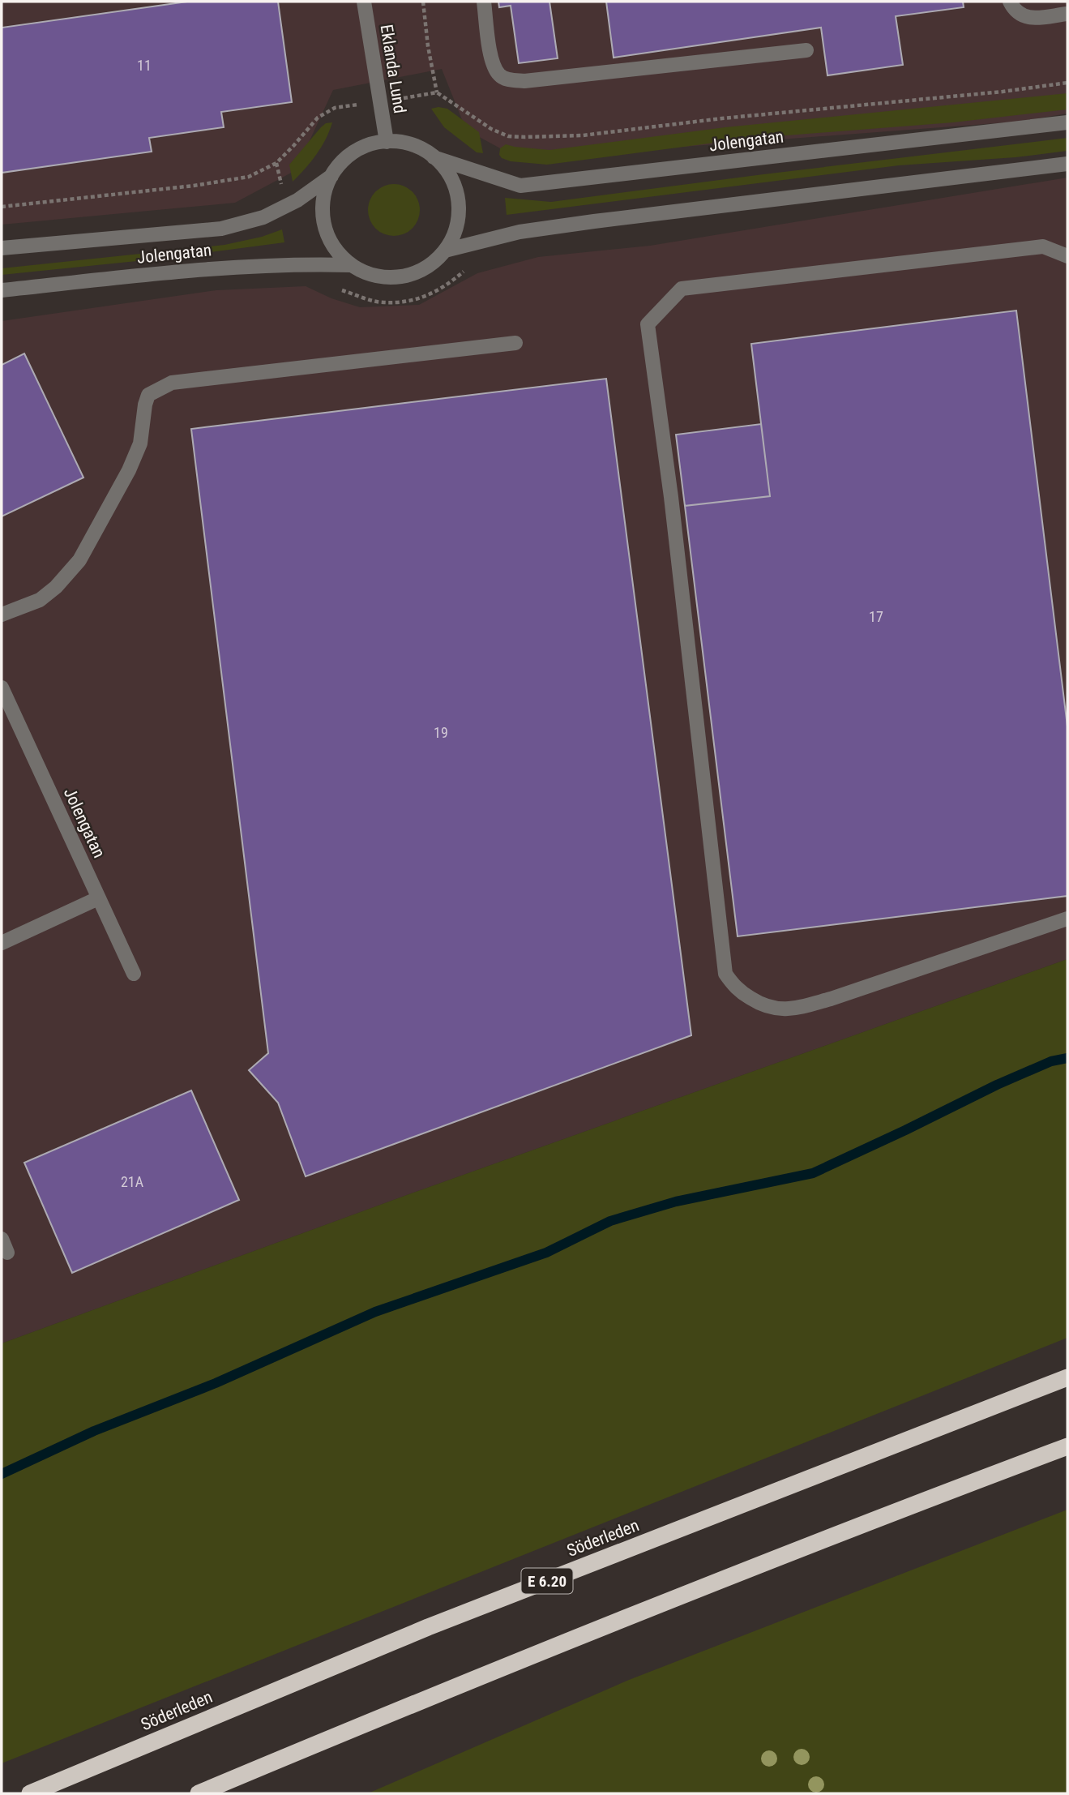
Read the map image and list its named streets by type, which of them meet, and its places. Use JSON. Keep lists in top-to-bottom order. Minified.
{"streets":{"highway":["Söderleden","E 6.20"],"street":["Eklanda Lund","Jolengatan"]},"crossings":[["Eklanda Lund","Jolengatan"]],"house_numbers":["11","17","19","21A"]}
